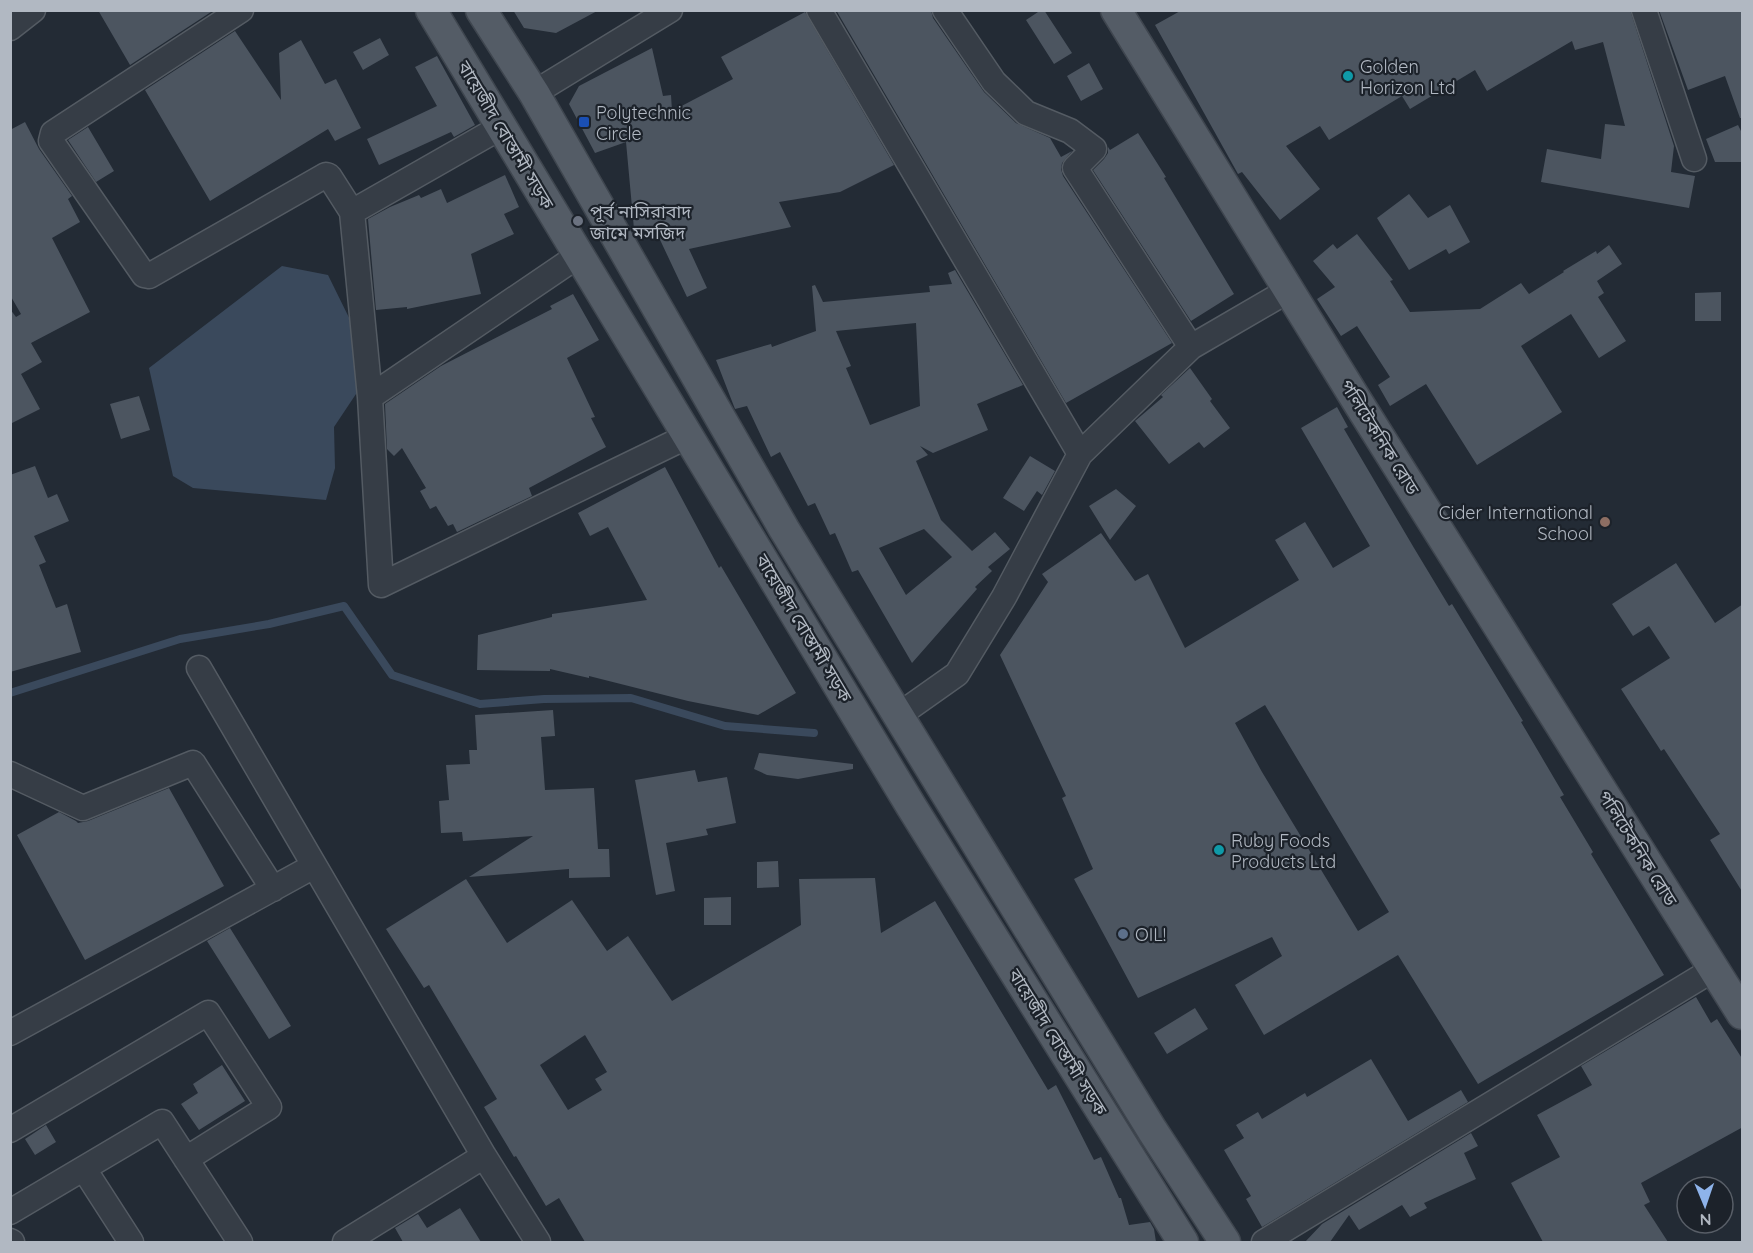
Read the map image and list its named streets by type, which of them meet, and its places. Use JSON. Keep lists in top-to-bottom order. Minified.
{"streets":{"main road":["বায়েজীদ বোস্তামী সড়ক","পলিটেকনিক রোড"]},"places":{"other":["Golden Horizon Ltd","পূর্ব নাসিরাবাদ জামে মসজিদ","Cider International School","Ruby Foods Products Ltd","OIL!"],"transit":["Polytechnic Circle"]},"north":"bottom"}
